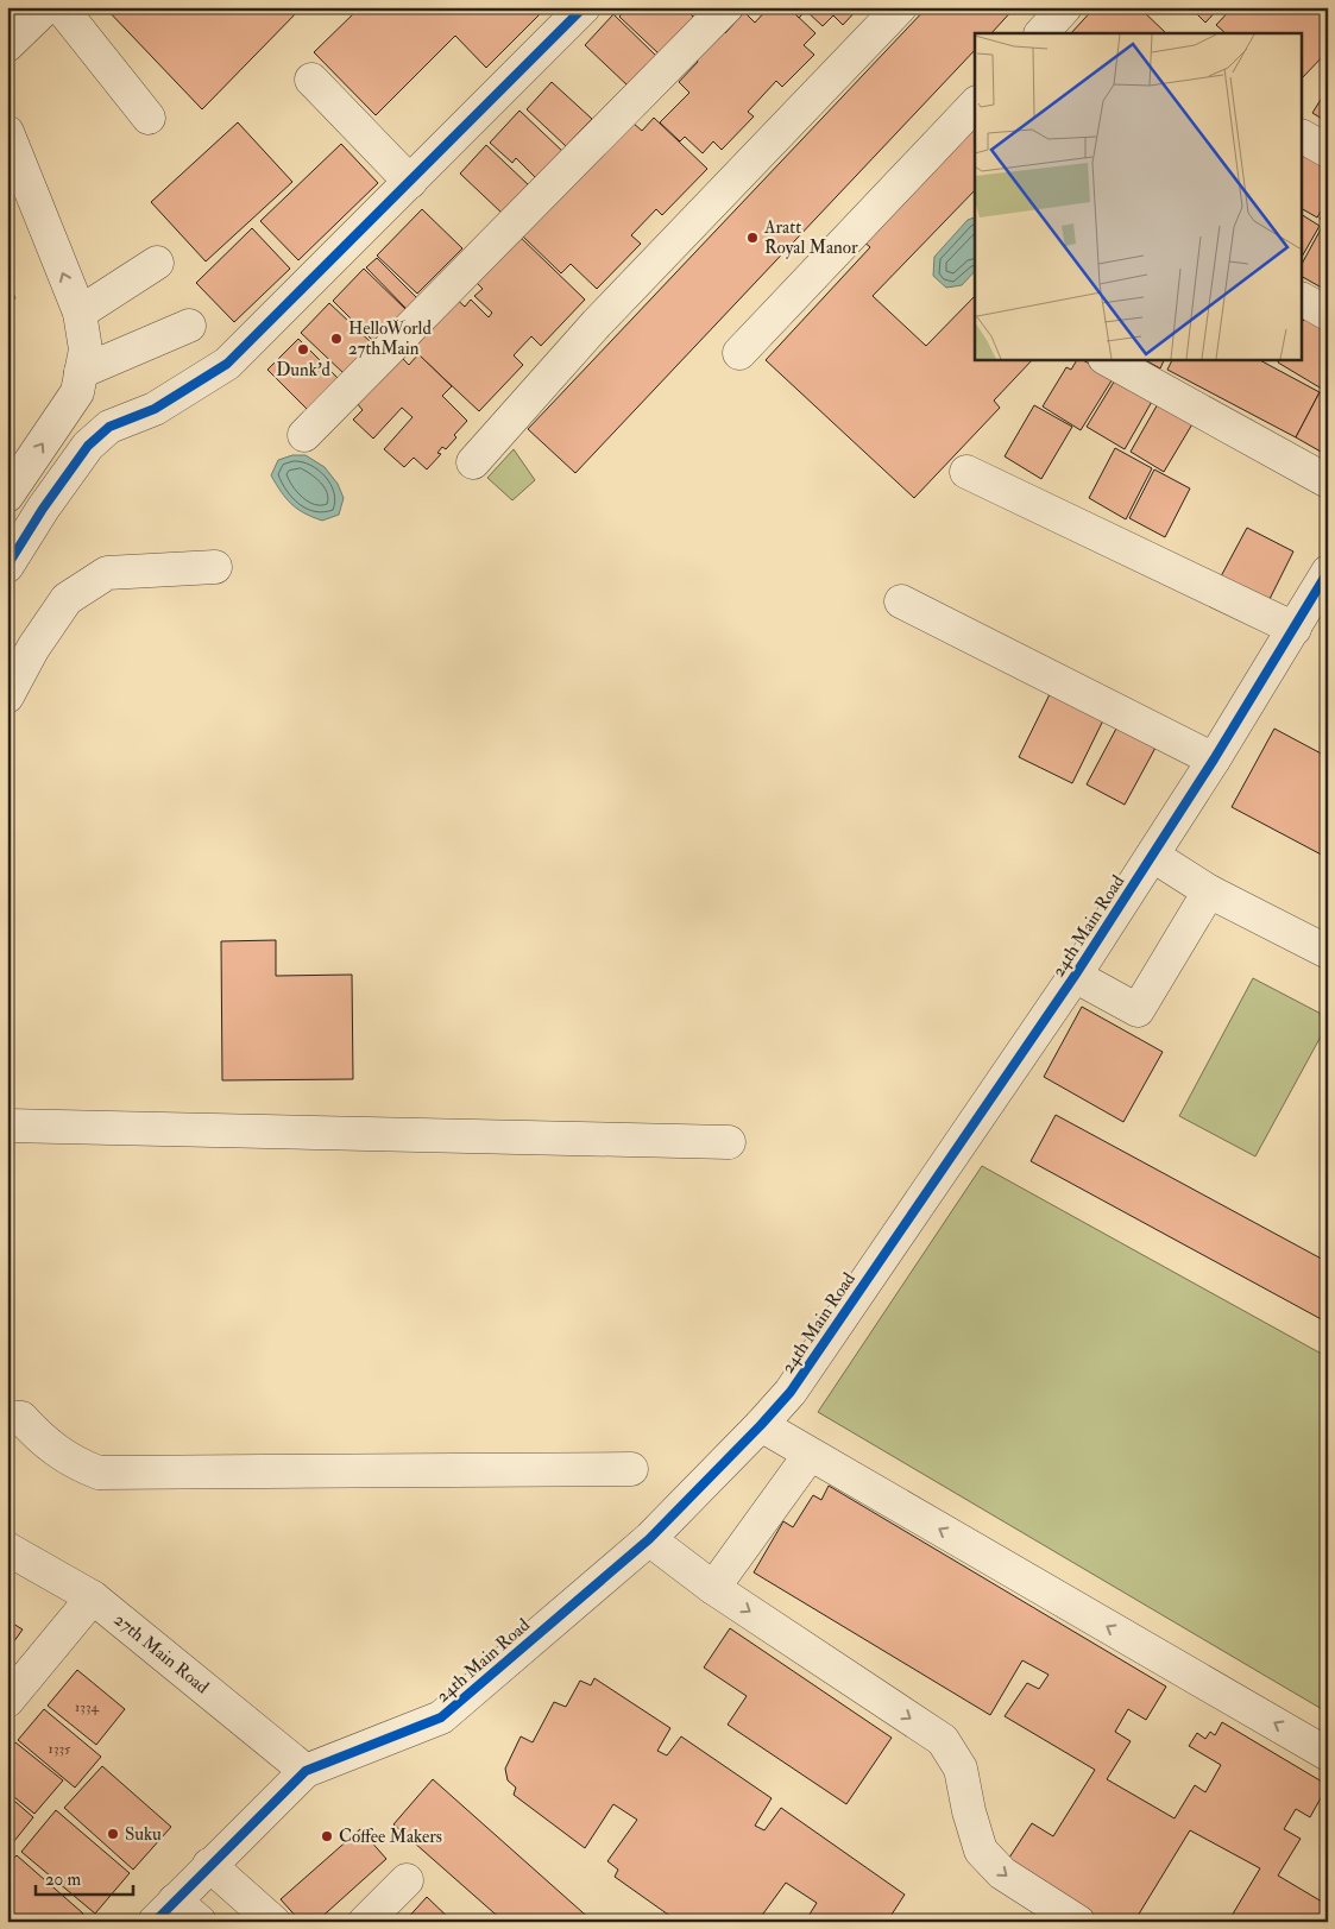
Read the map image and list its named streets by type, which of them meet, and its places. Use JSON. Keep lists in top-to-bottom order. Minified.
{"streets":{"street":["24th Main Road","27th Main Road"]},"crossings":[["24th Main Road","27th Main Road"]],"places":["Aratt Royal Manor","HelloWorld 27thMain","Dunk'd","Suku","Coffee Makers"],"house_numbers":["1334","1335"],"scale_bar":"20 m"}
